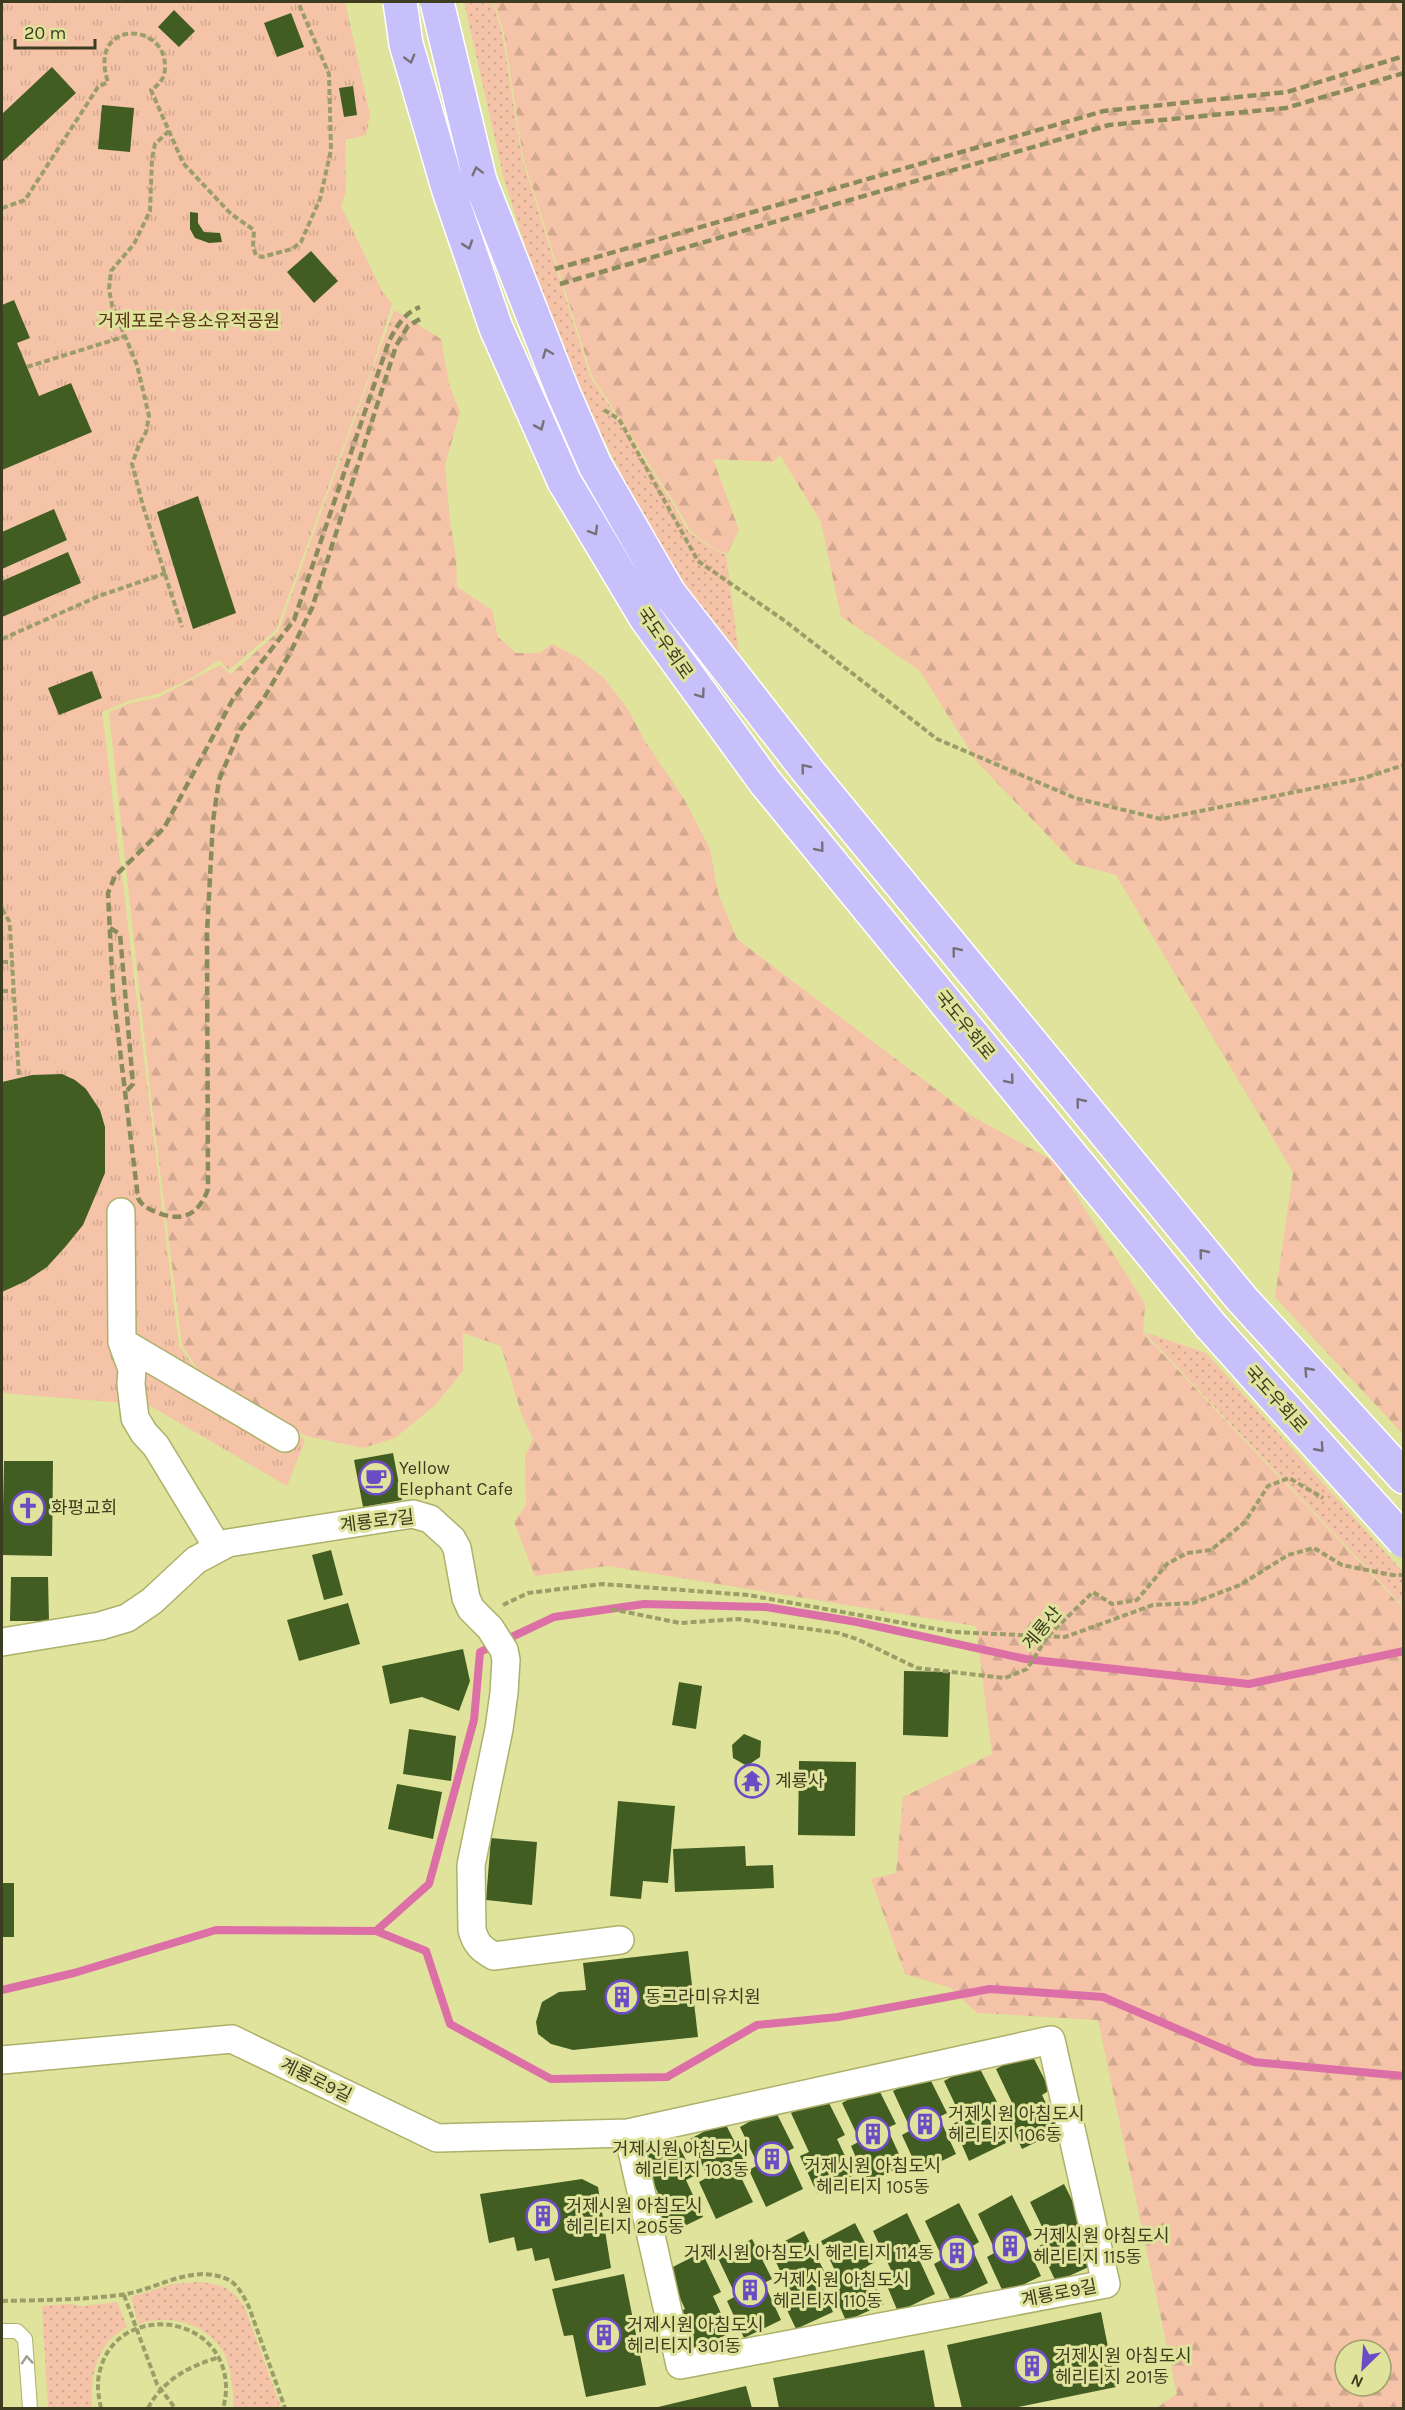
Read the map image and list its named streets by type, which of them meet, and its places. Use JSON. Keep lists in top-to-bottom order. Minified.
{"streets":{"highway":["국도우회로"],"street":["계룡로7길","계룡로9길"],"path":["계룡산"]},"parks":["거제포로수용소유적공원"],"places":{"cafe":["Yellow Elephant Cafe"],"church":["화평교회"],"temple":["계룡사"],"building":["동그라미유치원","거제시원 아침도시 헤리티지 106동","거제시원 아침도시 헤리티지 105동","거제시원 아침도시 헤리티지 103동","거제시원 아침도시 헤리티지 205동","거제시원 아침도시 헤리티지 115동","거제시원 아침도시 헤리티지 114동","거제시원 아침도시 헤리티지 110동","거제시원 아침도시 헤리티지 301동","거제시원 아침도시 헤리티지 201동"]},"scale_bar":"20 m","north":"bottom left"}
